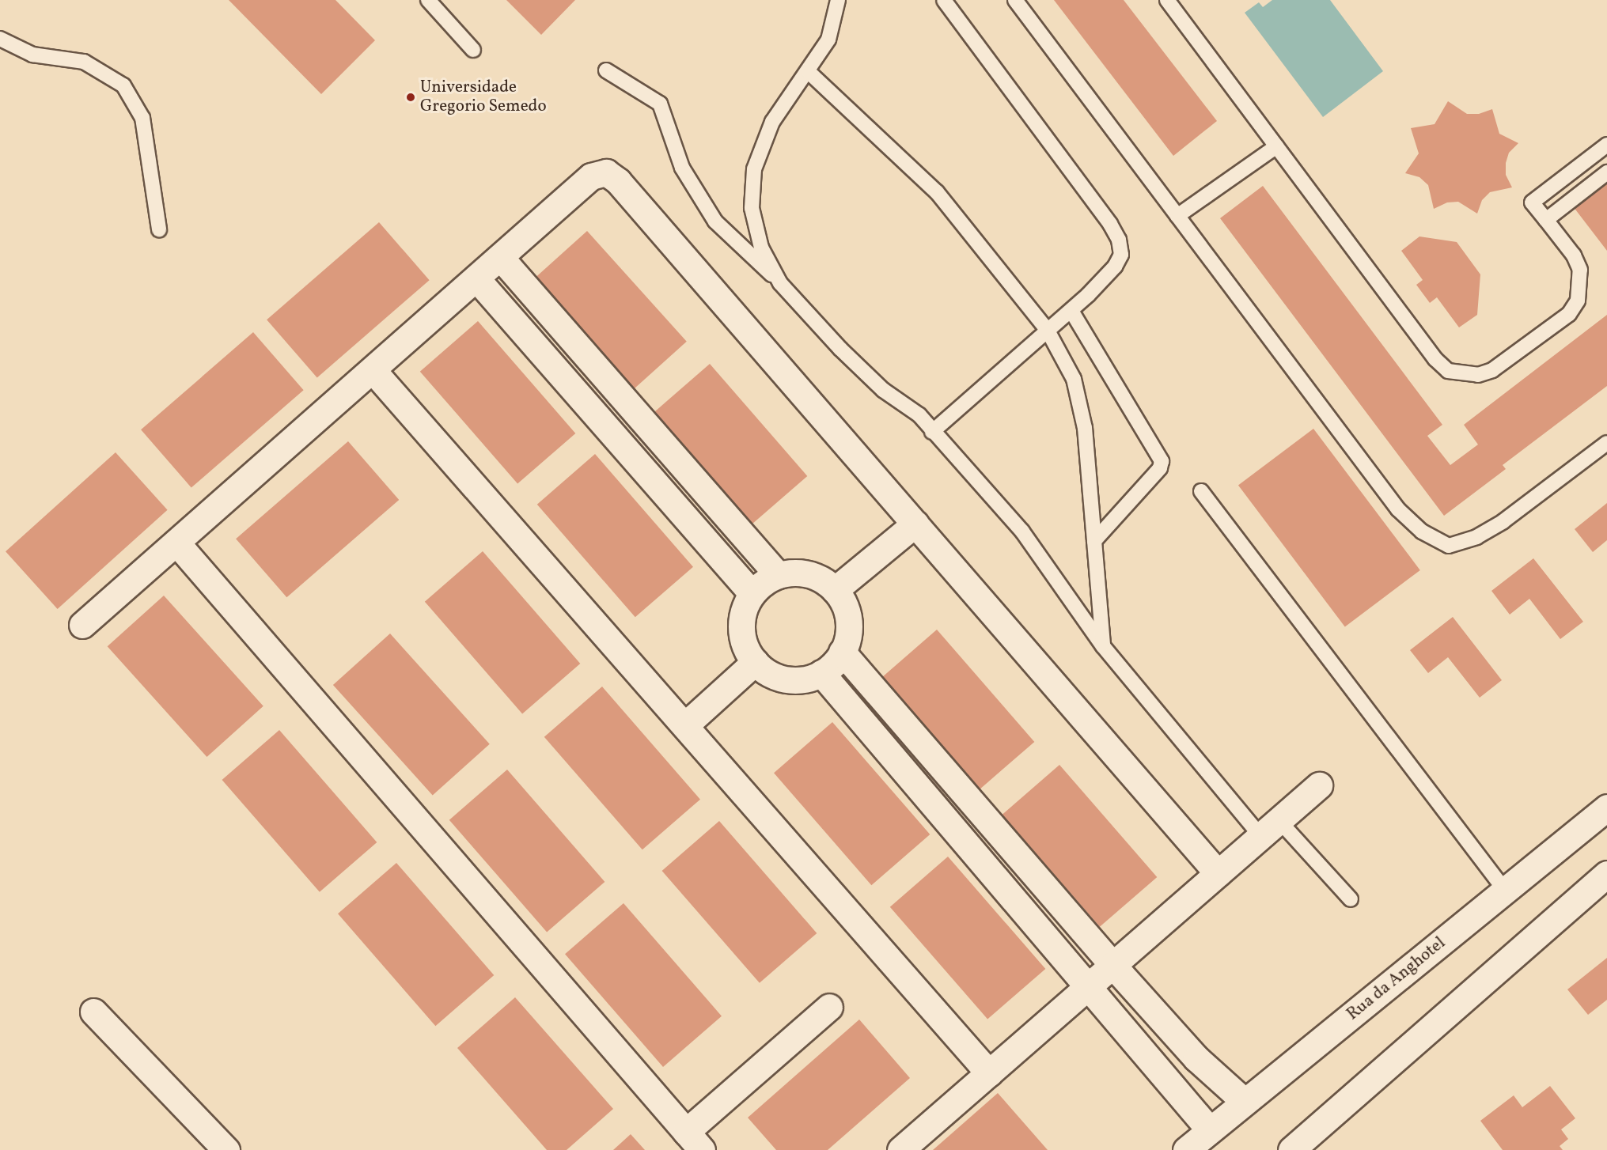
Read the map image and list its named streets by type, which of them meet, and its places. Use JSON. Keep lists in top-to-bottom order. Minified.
{"streets":{"street":["Rua da Anghotel"]},"places":["Universidade Gregorio Semedo"]}
